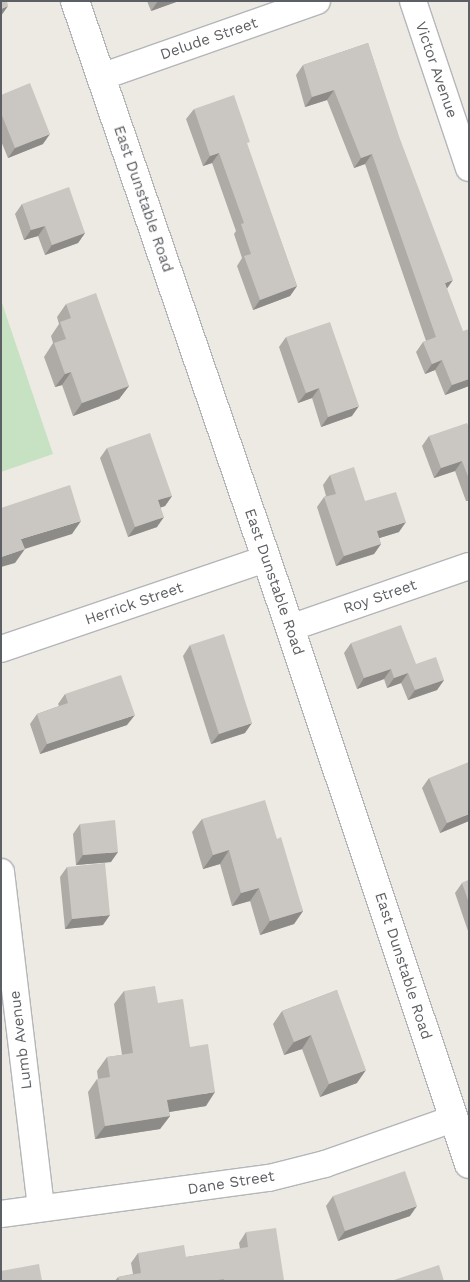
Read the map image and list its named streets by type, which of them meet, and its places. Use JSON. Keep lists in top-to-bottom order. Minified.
{"streets":{"street":["Delude Street","Victor Avenue","East Dunstable Road","Roy Street","Herrick Street","Lumb Avenue","Dane Street"]},"crossings":[["Delude Street","East Dunstable Road"],["East Dunstable Road","Roy Street"],["East Dunstable Road","Herrick Street"],["East Dunstable Road","Dane Street"],["Lumb Avenue","Dane Street"]]}
